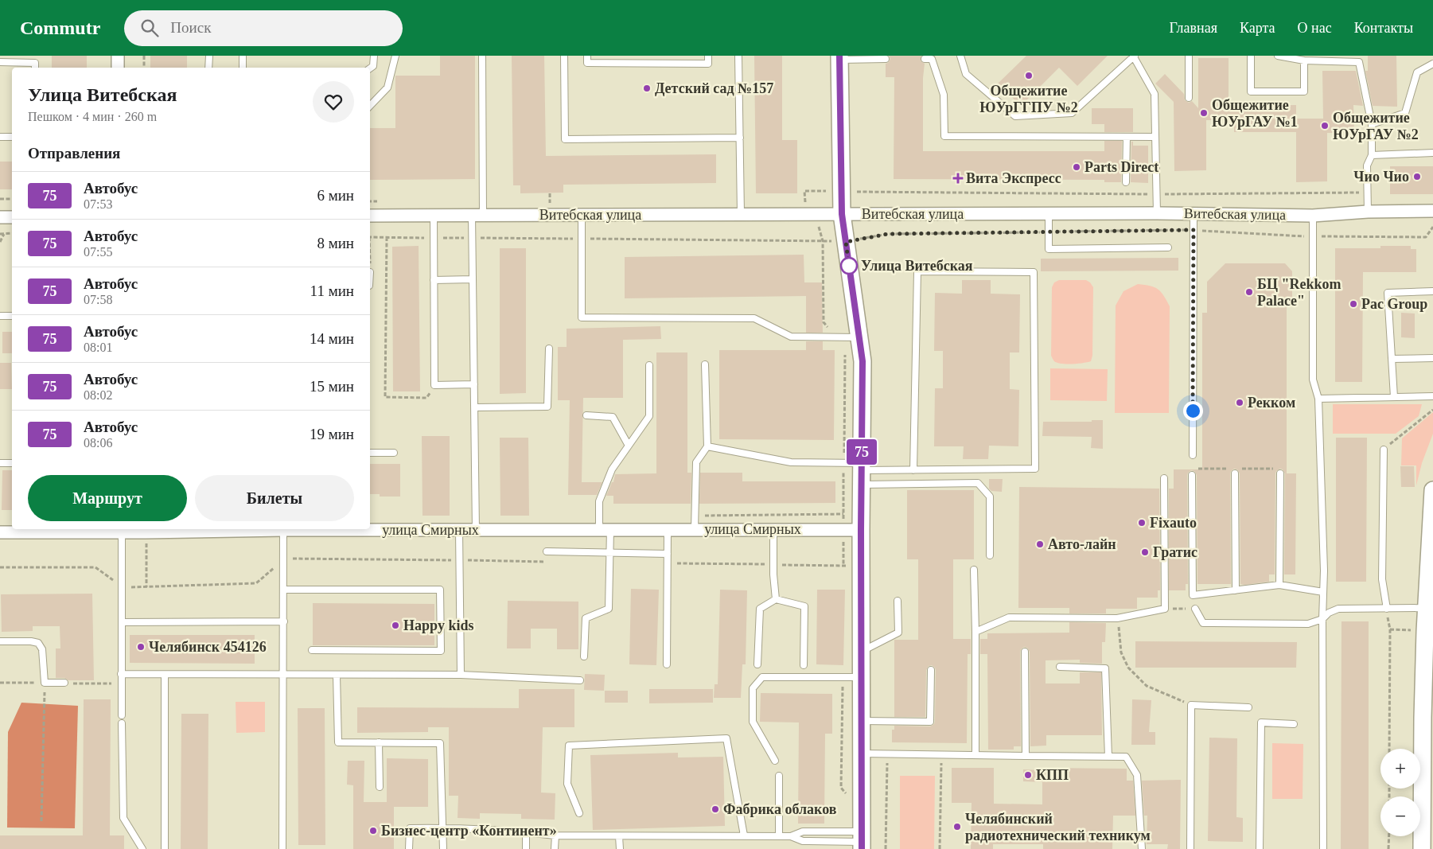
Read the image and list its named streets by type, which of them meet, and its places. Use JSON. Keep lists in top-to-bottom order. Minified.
{"streets":{"street":["Витебская улица","улица Смирных"]},"places":{"other":["Общежитие ЮУрГГПУ №2","Детский сад №157","Общежитие ЮУрГАУ №1","Общежитие ЮУрГАУ №2","Parts Direct","Чио Чио","Улица Витебская","БЦ \"Rekkom Palace\"","Pac Group","Рекком","Fixauto","Авто-лайн","Гратис","Happy kids","Челябинск 454126","КПП","Фабрика облаков","Челябинский радиотехнический техникум","Бизнес-центр «Континент»"],"health":["Вита Экспресс"]},"lines":["bus line 75"],"page":{"header":"Commutr","search":"Поиск","nav":["Главная","Карта","О нас","Контакты"],"on_map":"75","heading":[["Улица Витебская","Пешком · 4 мин · 260 m"],"Отправления"],"list":[{"mark":"75","name":"Автобус","note":"07:53","value":"6 мин"},{"mark":"75","name":"Автобус","note":"07:55","value":"8 мин"},{"mark":"75","name":"Автобус","note":"07:58","value":"11 мин"},{"mark":"75","name":"Автобус","note":"08:01","value":"14 мин"},{"mark":"75","name":"Автобус","note":"08:02","value":"15 мин"},{"mark":"75","name":"Автобус","note":"08:06","value":"19 мин"}],"buttons":["Маршрут","Билеты"],"map_buttons":["+","−"]}}
